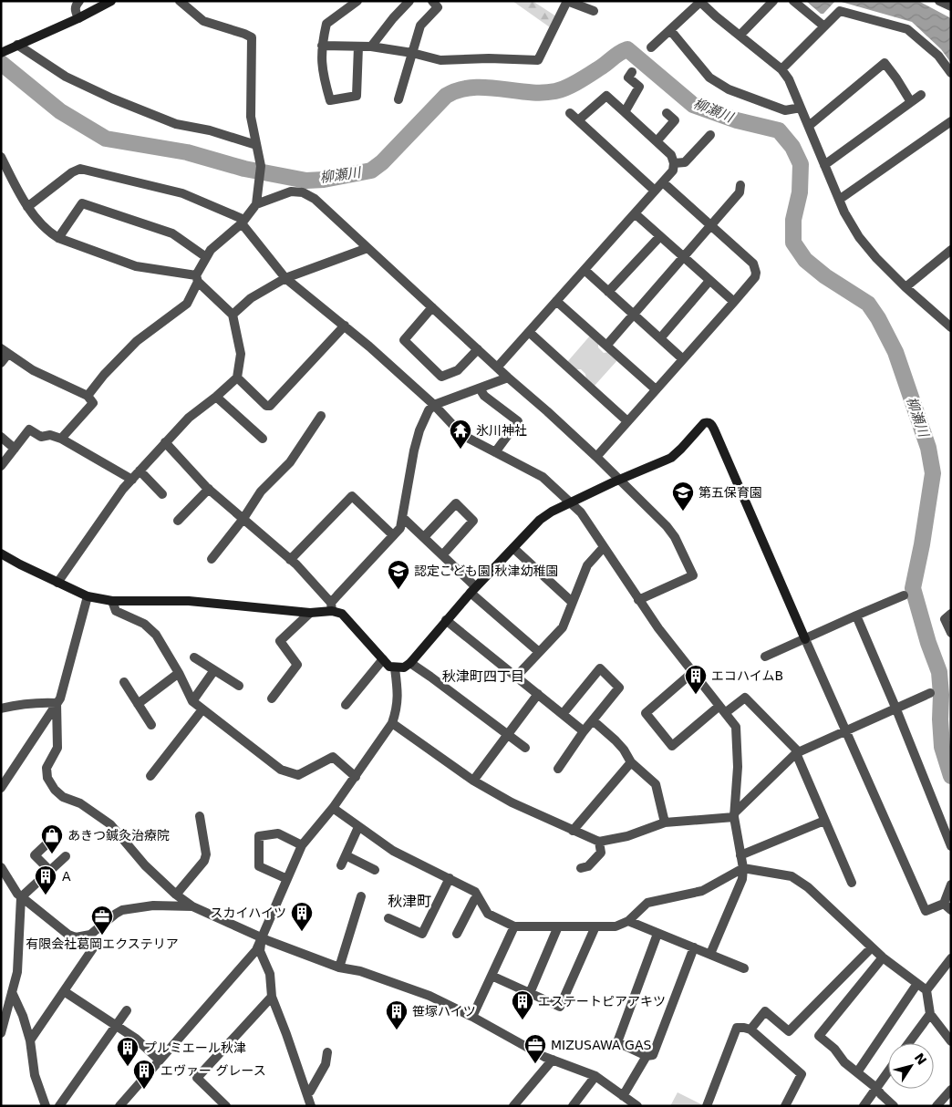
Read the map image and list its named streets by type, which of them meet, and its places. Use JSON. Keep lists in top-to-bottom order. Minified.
{"districts":["秋津町四丁目","秋津町"],"water":["柳瀬川"],"places":{"temple":["氷川神社"],"school or university":["第五保育園","認定こども園 秋津幼稚園"],"building":["エコハイムB","A","スカイハイツ","エステートピアアキツ","笹塚ハイツ","プルミエール秋津","エヴァー グレース"],"shop":["あきつ鍼灸治療院"],"office":["有限会社葛岡エクステリア","MIZUSAWA GAS"]},"north":"top right"}
